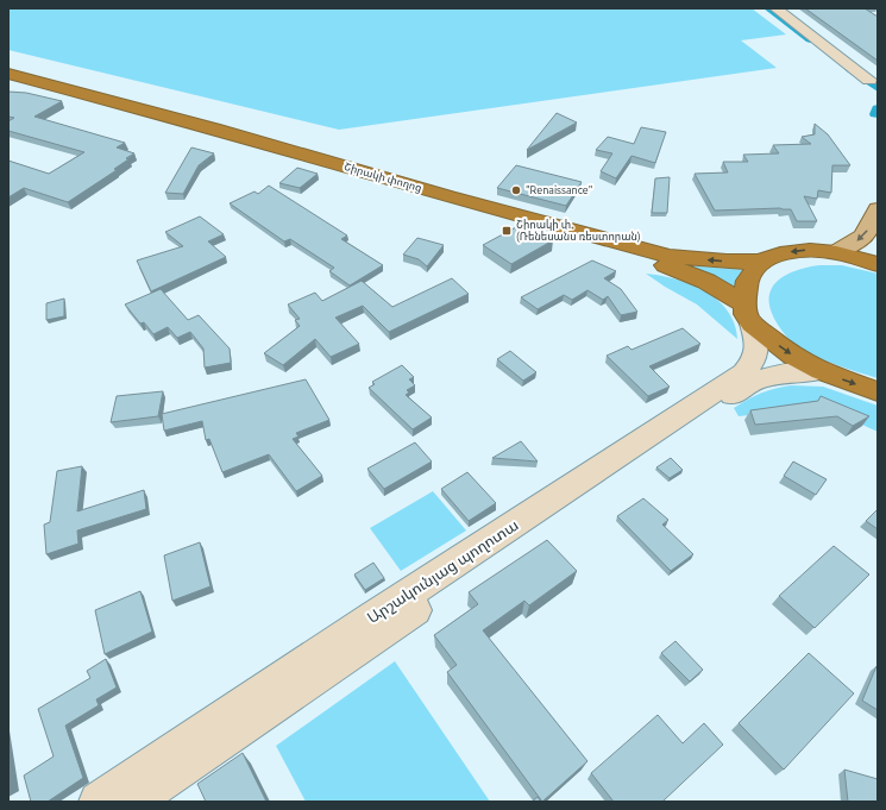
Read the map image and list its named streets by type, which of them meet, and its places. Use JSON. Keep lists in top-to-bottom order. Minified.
{"streets":{"highway":["Շիրակի փողոց"],"street":["Արշակունյաց պողոտա"]},"crossings":[["Շիրակի փողոց","Արշակունյաց պողոտա"]],"places":{"other":["\"Renaissance\""],"transit":["Շիրակի փ. (Ռենեսանս ռեստորան)"]}}
